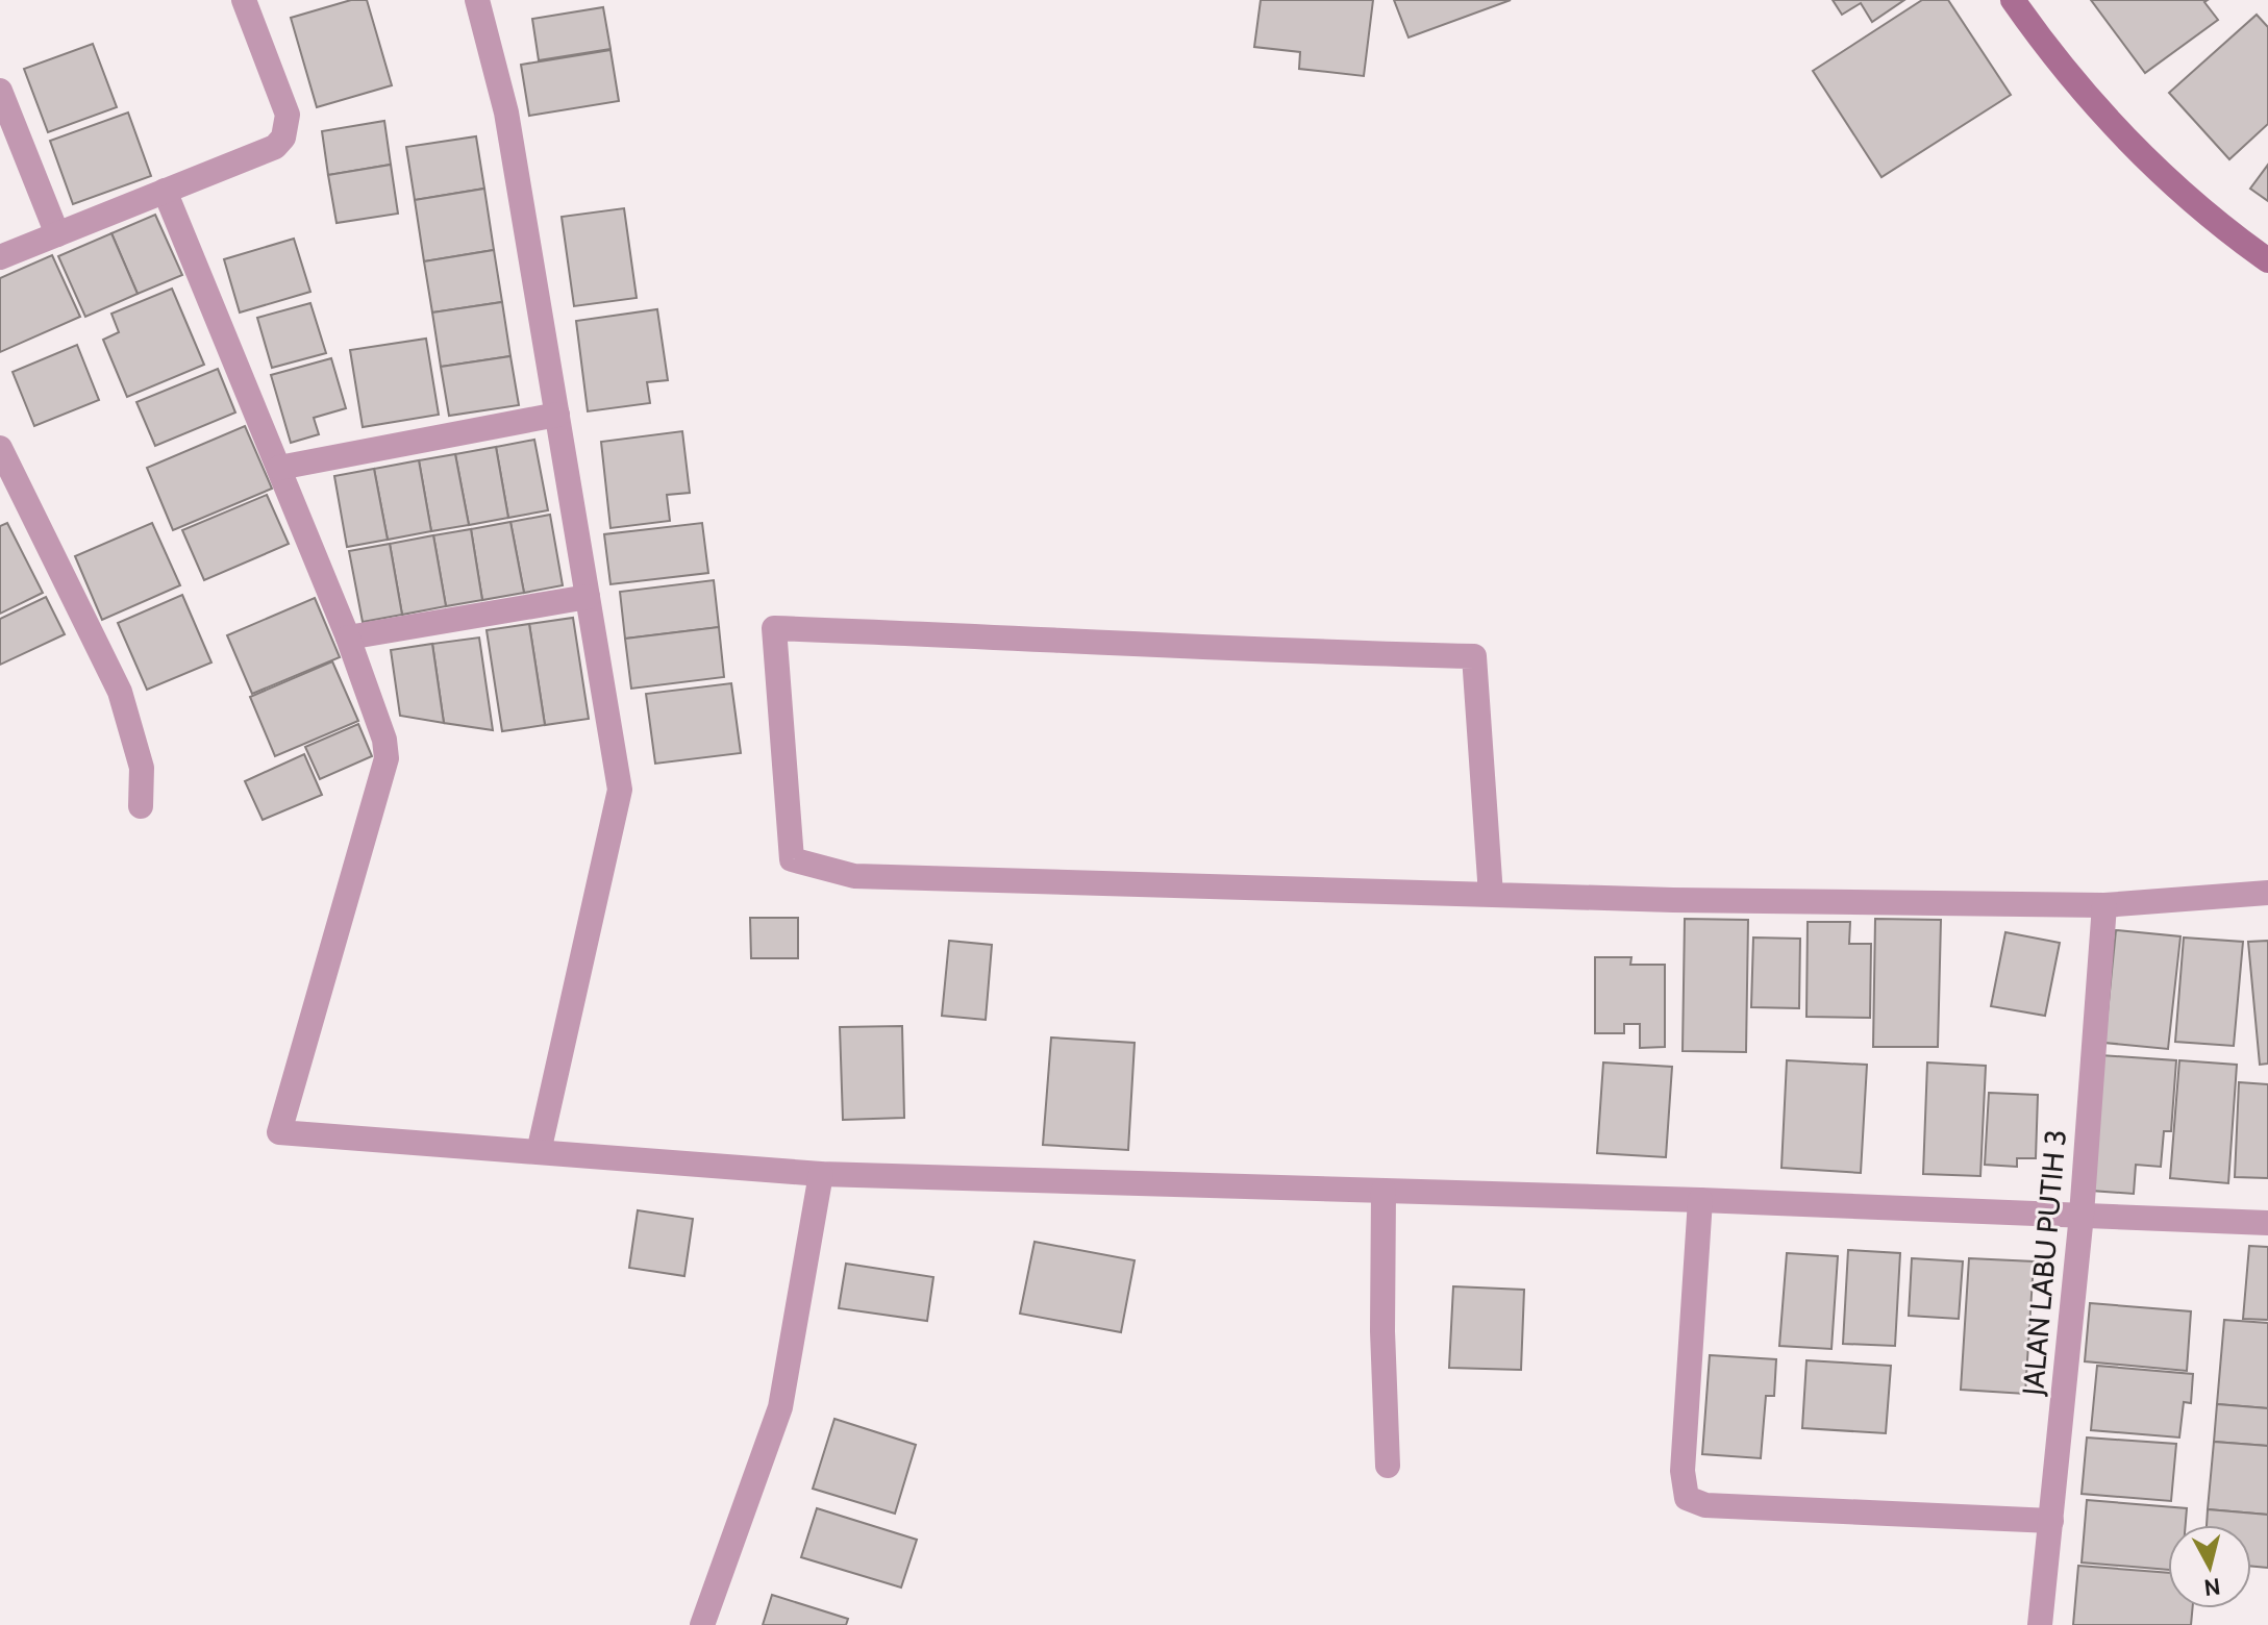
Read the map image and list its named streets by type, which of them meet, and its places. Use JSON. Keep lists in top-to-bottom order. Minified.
{"streets":{"street":["JALAN LABU PUTIH 3"]},"north":"bottom"}
